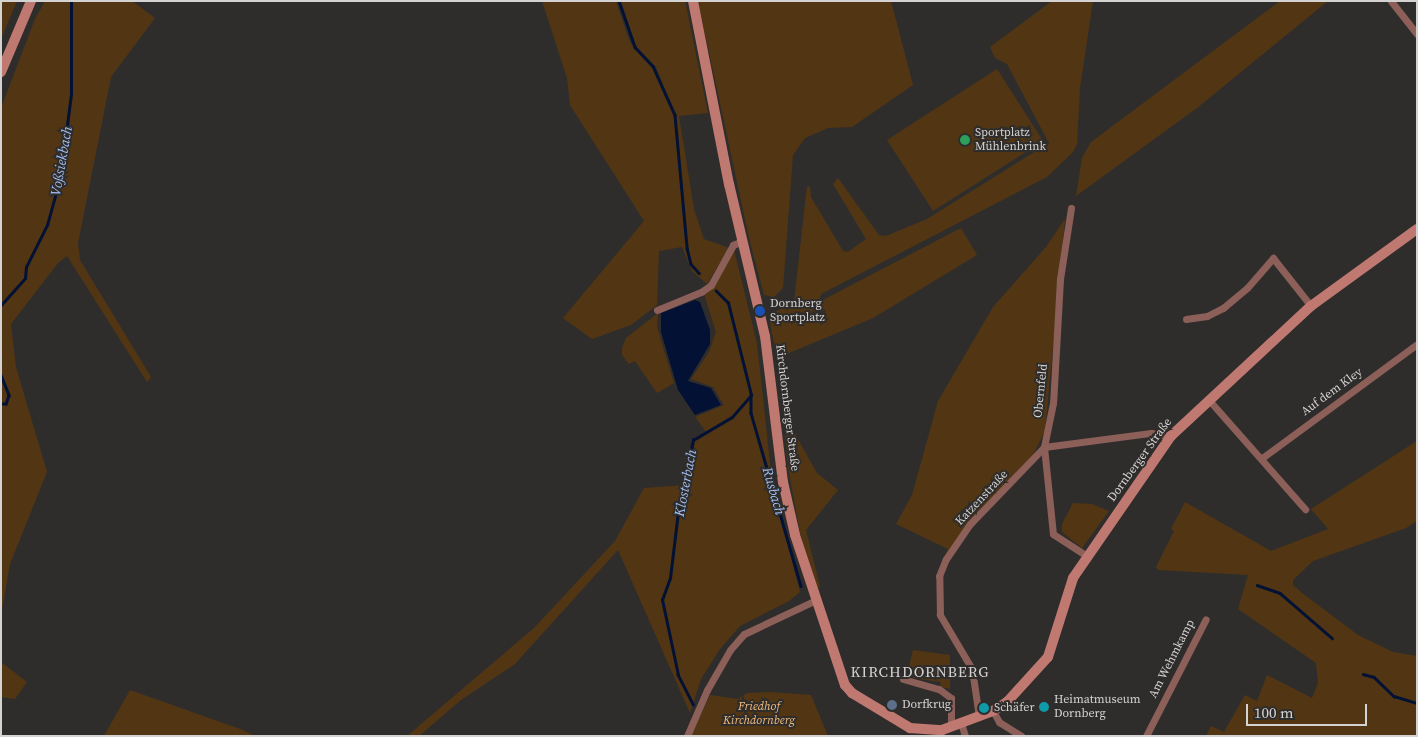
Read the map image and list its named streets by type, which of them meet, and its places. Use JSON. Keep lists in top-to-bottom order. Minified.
{"streets":{"street":["Obernfeld","Auf dem Kley","Kirchdornberger Straße","Dornberger Straße","Katzenstraße","Am Wehmkamp"]},"crossings":[["Obernfeld","Dornberger Straße"],["Obernfeld","Katzenstraße"],["Kirchdornberger Straße","Dornberger Straße"],["Dornberger Straße","Katzenstraße"]],"districts":["KIRCHDORNBERG"],"water":["Voßsiekbach","Klosterbach","Rusbach"],"parks":["Friedhof Kirchdornberg"],"places":["Sportplatz Mühlenbrink","Dornberg Sportplatz","Dorfkrug","Heimatmuseum Dornberg","Schäfer"],"scale_bar":"100 m"}
